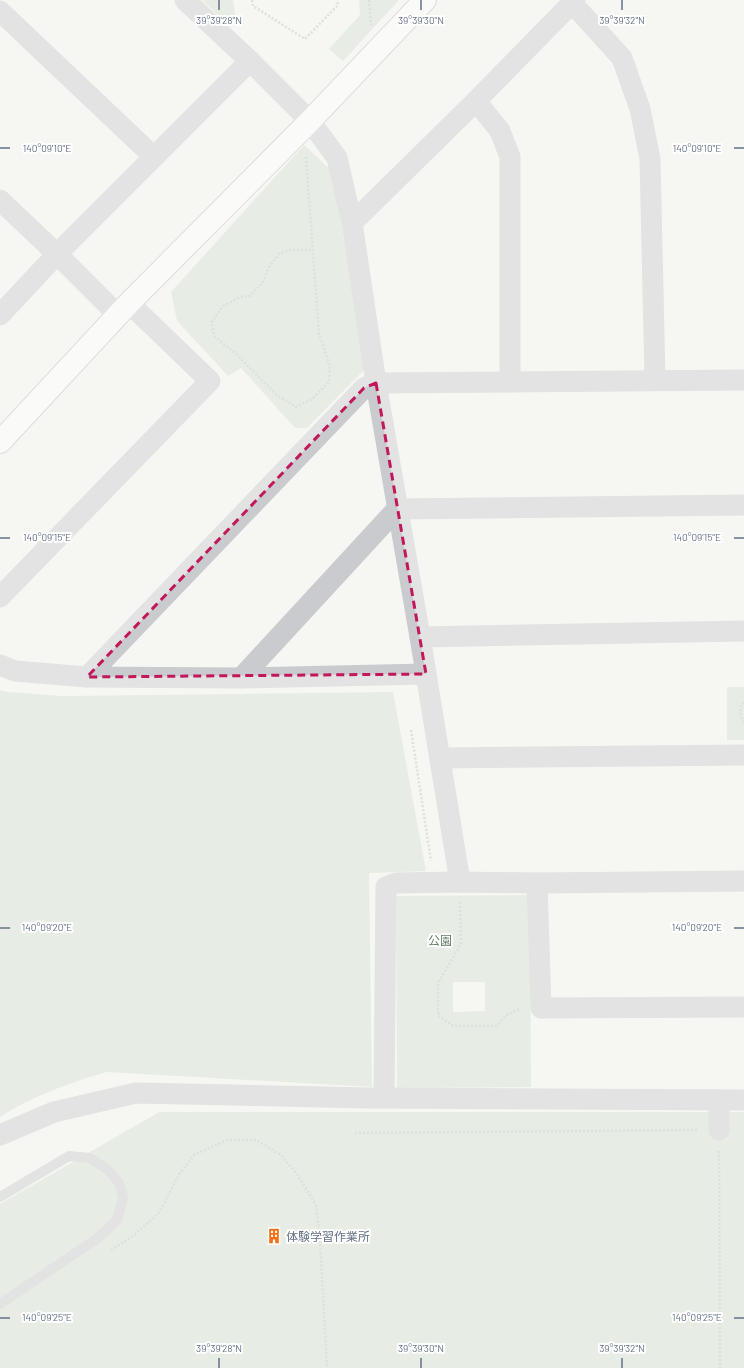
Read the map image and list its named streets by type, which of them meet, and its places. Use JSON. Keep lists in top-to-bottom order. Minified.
{"parks":["公園"],"places":{"building":["体験学習作業所"]},"coordinates":["39°39'28\"N","39°39'30\"N","39°39'32\"N","140°09'10\"E","140°09'15\"E","140°09'20\"E","140°09'25\"E"]}
